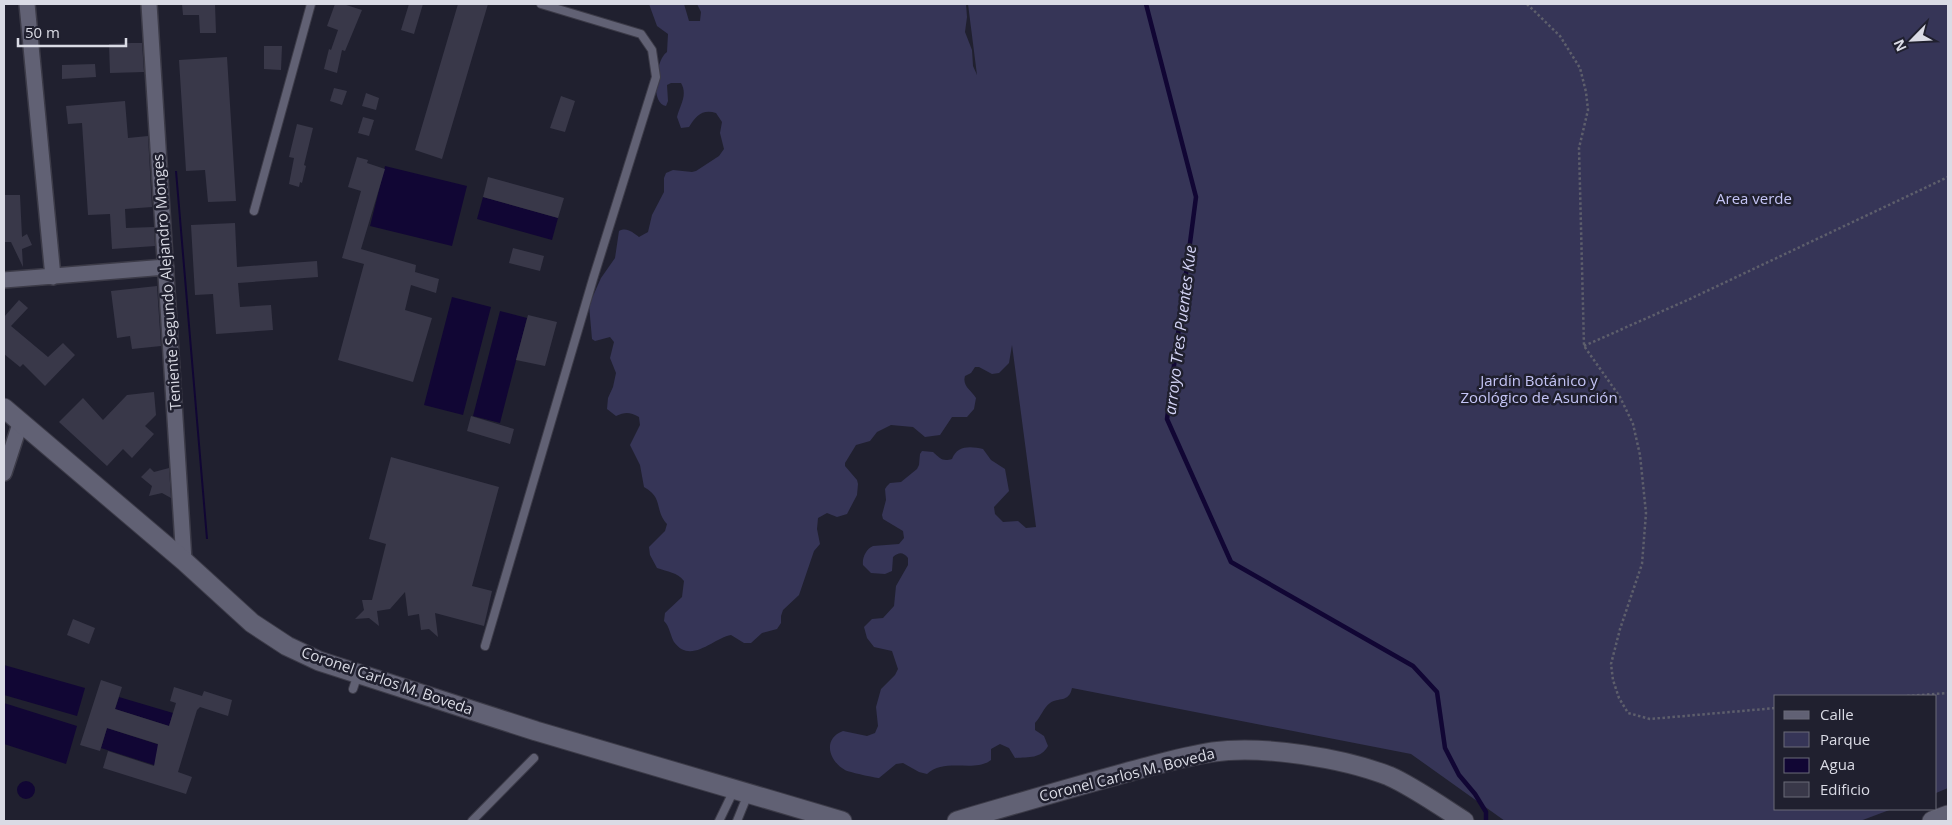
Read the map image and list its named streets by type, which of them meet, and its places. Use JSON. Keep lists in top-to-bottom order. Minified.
{"streets":{"street":["Teniente Segundo Alejandro Monges","Coronel Carlos M. Boveda"]},"crossings":[["Teniente Segundo Alejandro Monges","Coronel Carlos M. Boveda"]],"water":["arroyo Tres Puentes Kue"],"parks":["Area verde","Jardín Botánico y Zoológico de Asunción"],"legend":["Calle","Parque","Agua","Edificio"],"scale_bar":"50 m","north":"bottom left"}
